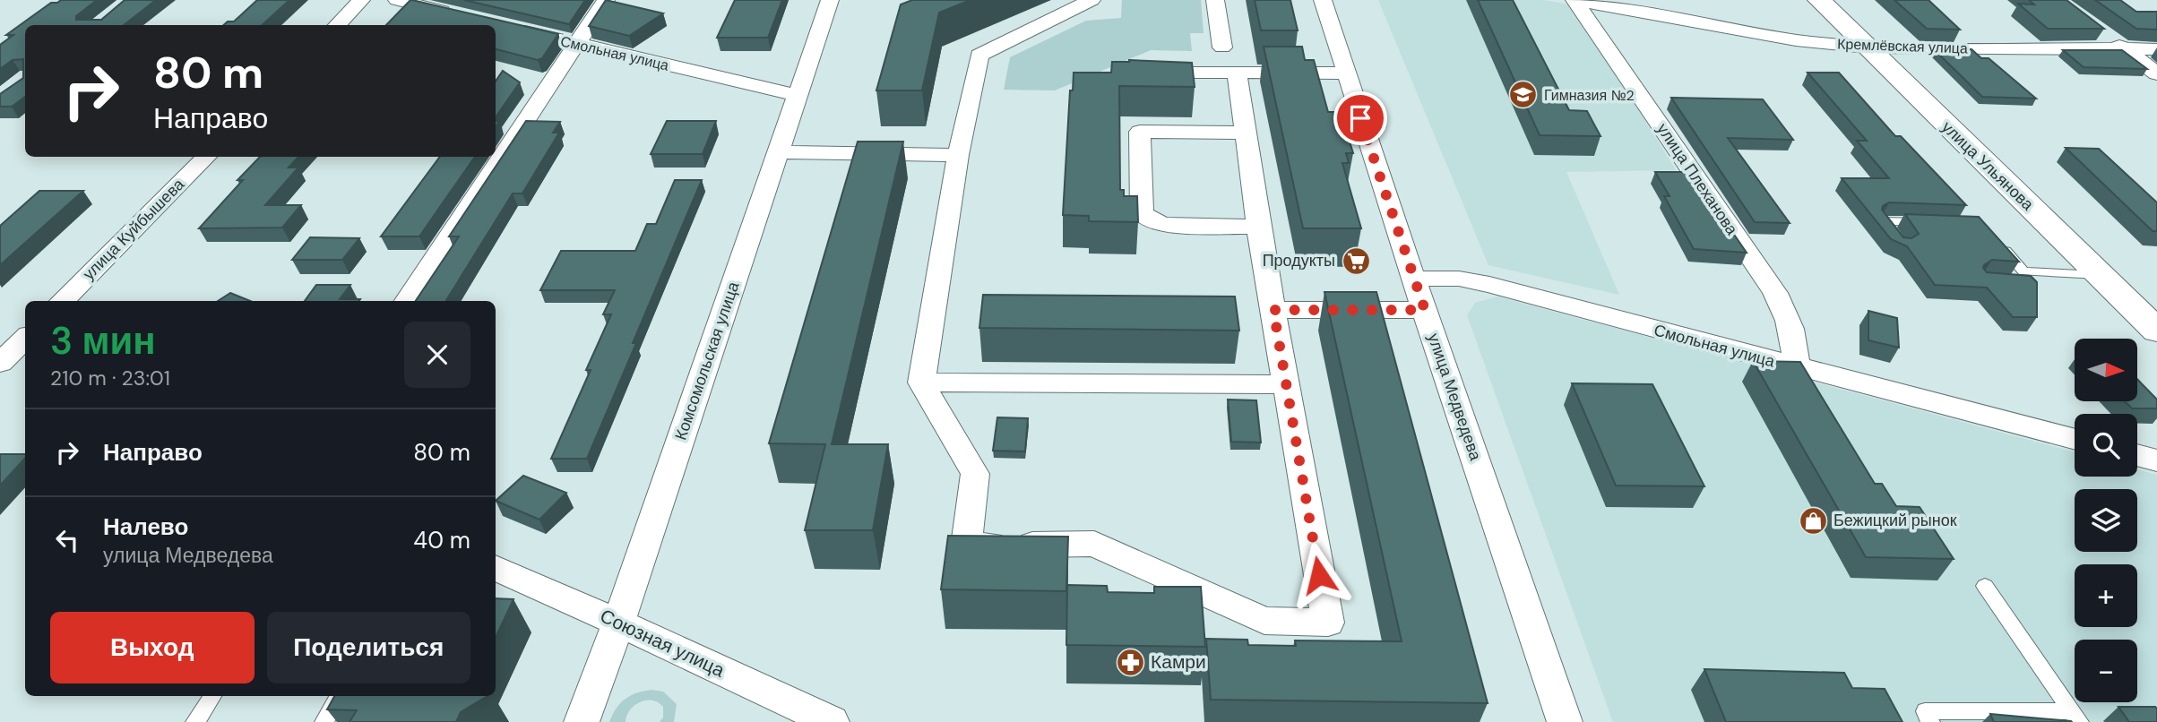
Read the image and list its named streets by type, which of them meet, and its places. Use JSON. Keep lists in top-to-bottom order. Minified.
{"streets":{"main road":["улица Ульянова"],"street":["Кремлёвская улица","Смольная улица","улица Плеханова","улица Куйбышева","Комсомольская улица","улица Медведева","Союзная улица"]},"crossings":[["Кремлёвская улица","улица Ульянова"],["Кремлёвская улица","улица Плеханова"],["Смольная улица","улица Плеханова"],["Смольная улица","Комсомольская улица"],["Смольная улица","улица Медведева"],["Комсомольская улица","Союзная улица"]],"places":{"school or university":["Гимназия №2"],"supermarket":["Продукты"],"shop":["Бежицкий рынок"],"pharmacy":["Камри"]},"north":"right","page":{"turn":["80 m","Направо"],"heading":["3 мин","210 m · 23:01"],"map_buttons":["+","−"],"list":[{"name":"Направо","value":"80 m"},{"name":"Налево","note":"улица Медведева","value":"40 m"}],"buttons":["Выход","Поделиться"]}}
